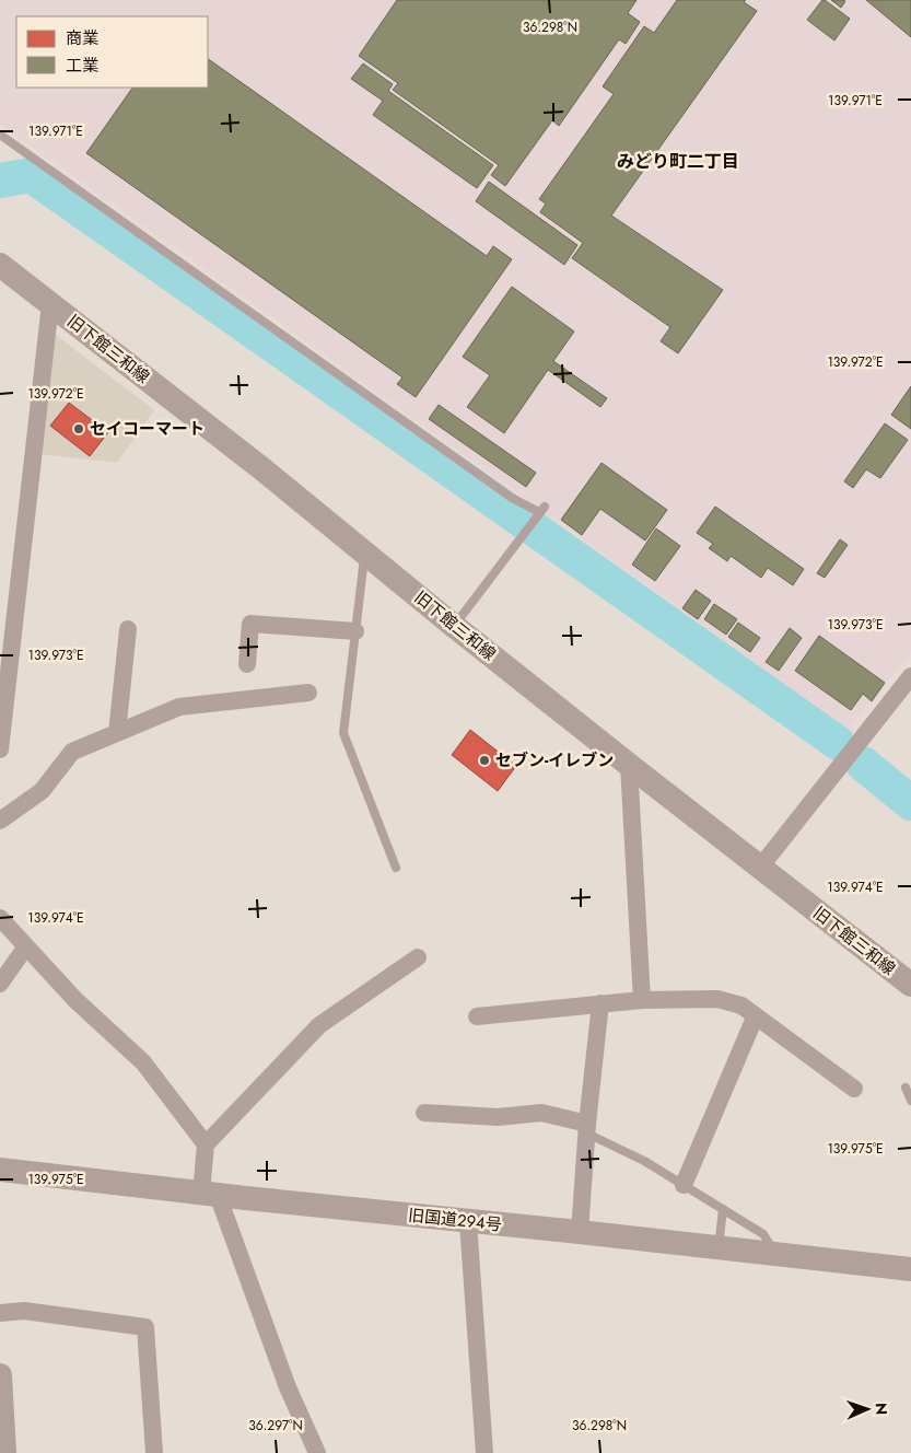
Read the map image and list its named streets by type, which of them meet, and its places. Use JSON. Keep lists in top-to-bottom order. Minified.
{"streets":{"street":["旧下館三和線","旧国道294号"]},"districts":["みどり町二丁目"],"places":["セイコーマート","セブン-イレブン"],"legend":["商業","工業"],"north":"right","coordinates":["36.298°N","139.971°E","139.972°E","139.973°E","139.974°E","139.975°E","36.297°N"]}
